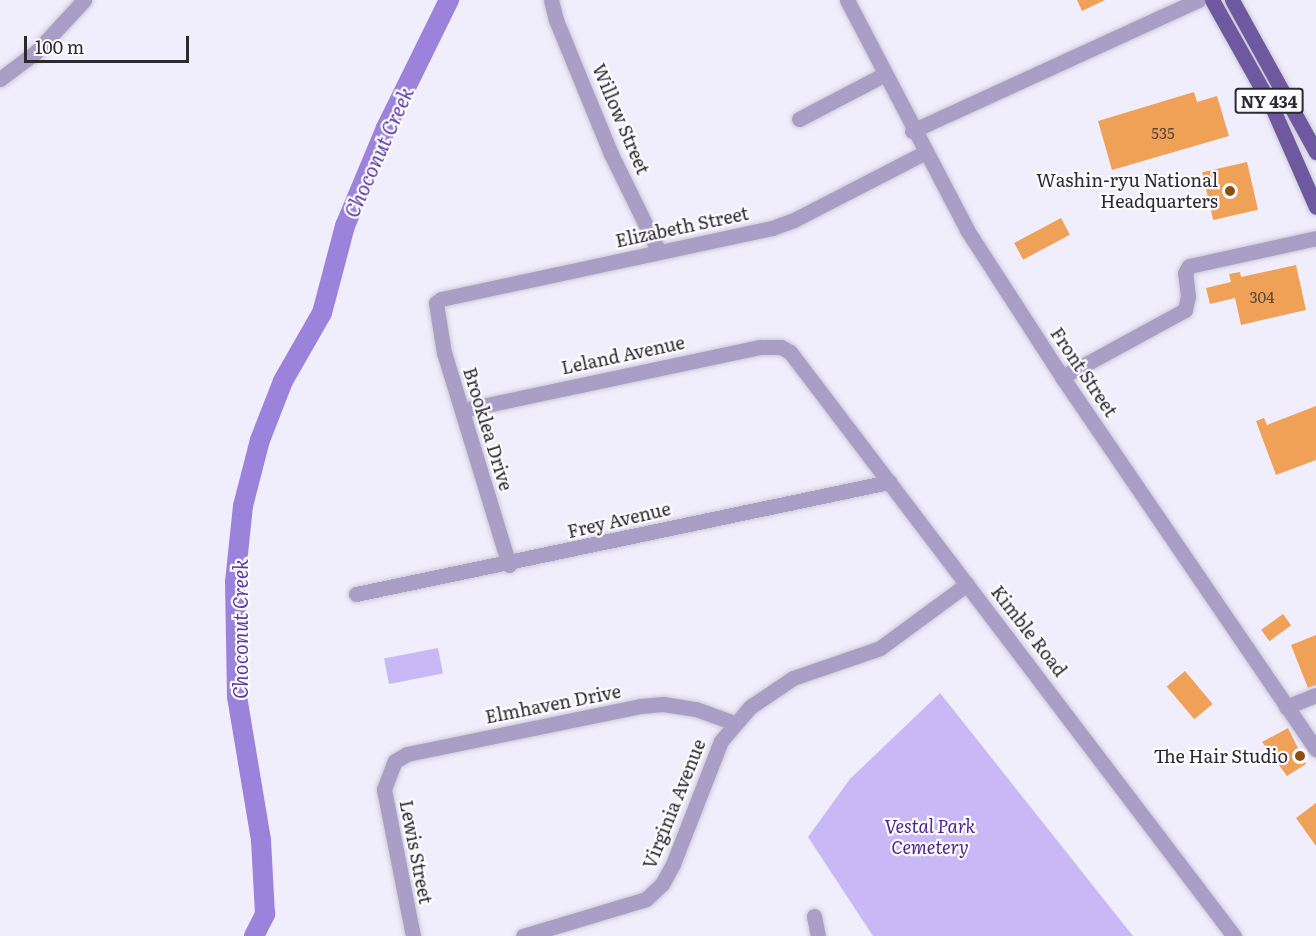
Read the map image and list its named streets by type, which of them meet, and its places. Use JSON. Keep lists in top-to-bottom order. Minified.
{"streets":{"main road":["NY 434"],"street":["Willow Street","Elizabeth Street","Leland Avenue","Front Street","Brooklea Drive","Frey Avenue","Kimble Road","Elmhaven Drive","Virginia Avenue","Lewis Street"]},"crossings":[["Willow Street","Elizabeth Street"],["Elizabeth Street","Front Street"],["Elizabeth Street","Brooklea Drive"],["Leland Avenue","Brooklea Drive"],["Leland Avenue","Kimble Road"],["Brooklea Drive","Frey Avenue"],["Frey Avenue","Kimble Road"],["Kimble Road","Virginia Avenue"],["Elmhaven Drive","Virginia Avenue"],["Elmhaven Drive","Lewis Street"]],"water":["Choconut Creek"],"parks":["Vestal Park Cemetery"],"places":["Washin-ryu National Headquarters","The Hair Studio"],"house_numbers":["535","304"],"scale_bar":"100 m"}
